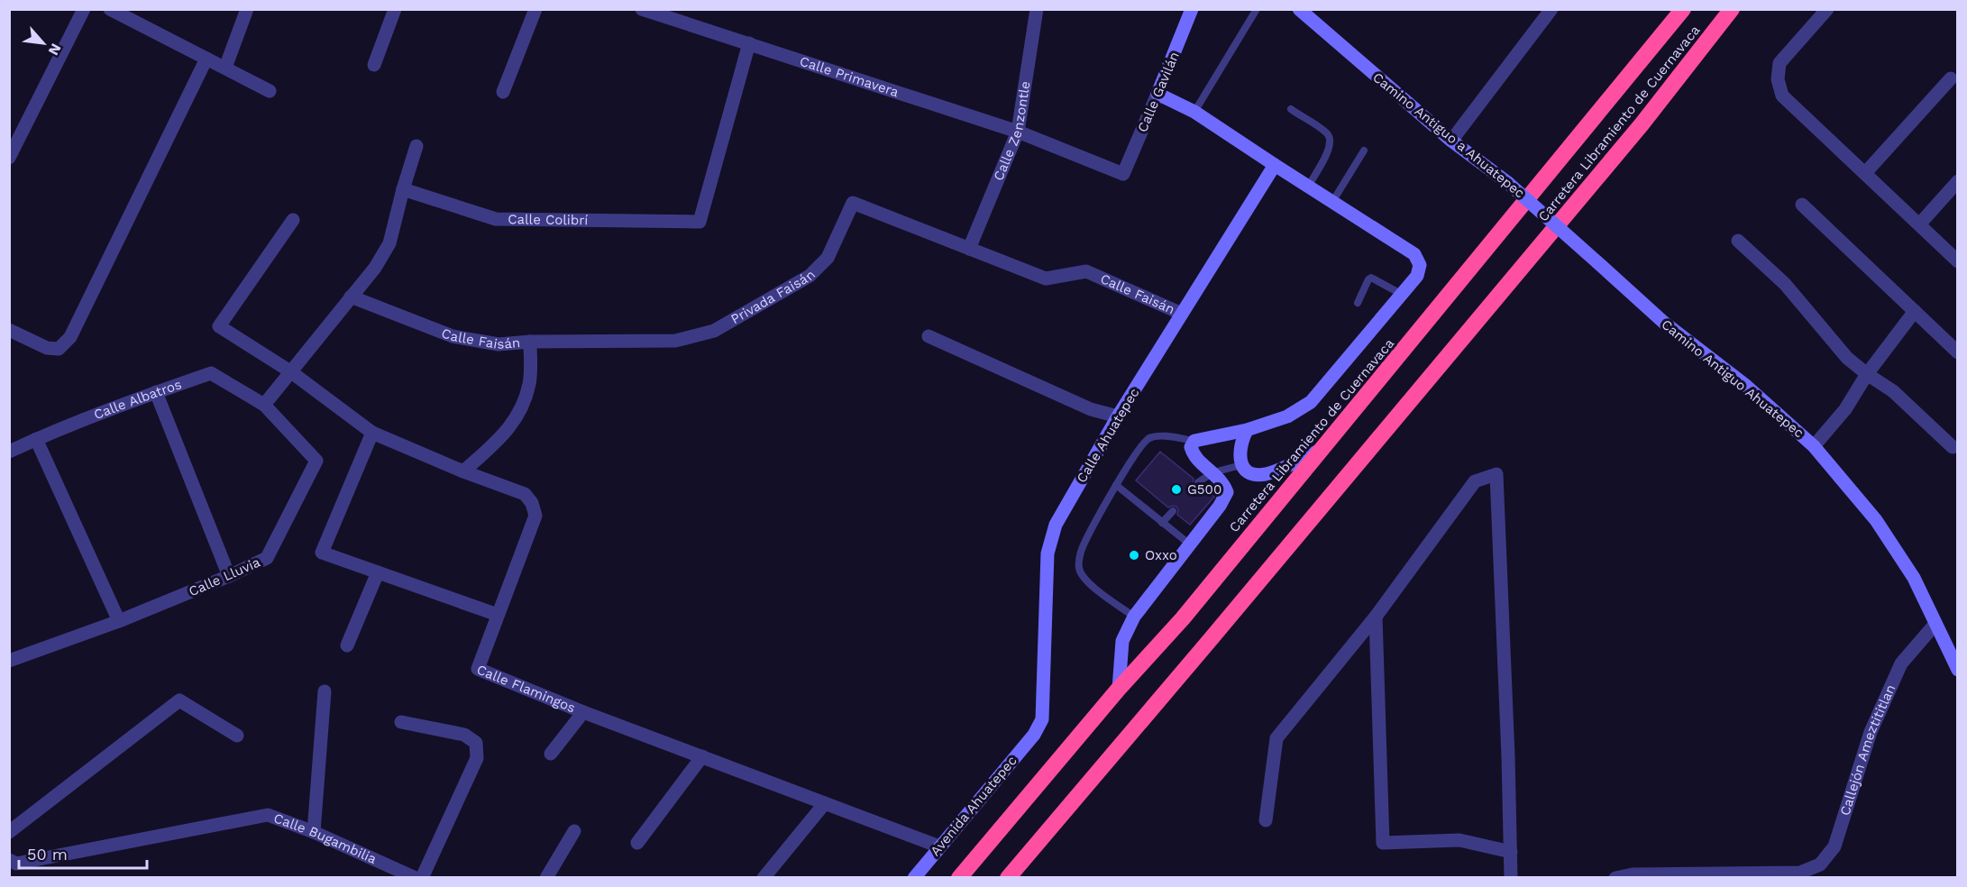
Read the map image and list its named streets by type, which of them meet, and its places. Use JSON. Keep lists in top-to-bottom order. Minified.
{"streets":{"highway":["Carretera Libramiento de Cuernavaca"],"street":["Calle Primavera","Calle Gavilán","Calle Zenzontle","Camino Antiguo a Ahuatepec","Calle Colibrí","Calle Faisán","Privada Faisán","Camino Antiguo Ahuatepec","Calle Albatros","Calle Ahuatepec","Calle Lluvia","Calle Flamingos","Callejón Ameztititlan","Avenida Ahuatepec","Calle Bugambilia"]},"crossings":[["Calle Primavera","Calle Gavilán"],["Calle Primavera","Calle Zenzontle"],["Calle Primavera","Calle Colibrí"],["Calle Zenzontle","Calle Faisán"],["Calle Zenzontle","Privada Faisán"],["Camino Antiguo a Ahuatepec","Camino Antiguo Ahuatepec"],["Calle Faisán","Privada Faisán"],["Calle Faisán","Calle Ahuatepec"],["Calle Faisán","Calle Flamingos"],["Camino Antiguo Ahuatepec","Callejón Ameztititlan"],["Calle Albatros","Calle Lluvia"],["Calle Ahuatepec","Avenida Ahuatepec"],["Calle Flamingos","Avenida Ahuatepec"]],"places":["G500","Oxxo"],"scale_bar":"50 m","north":"bottom right"}
